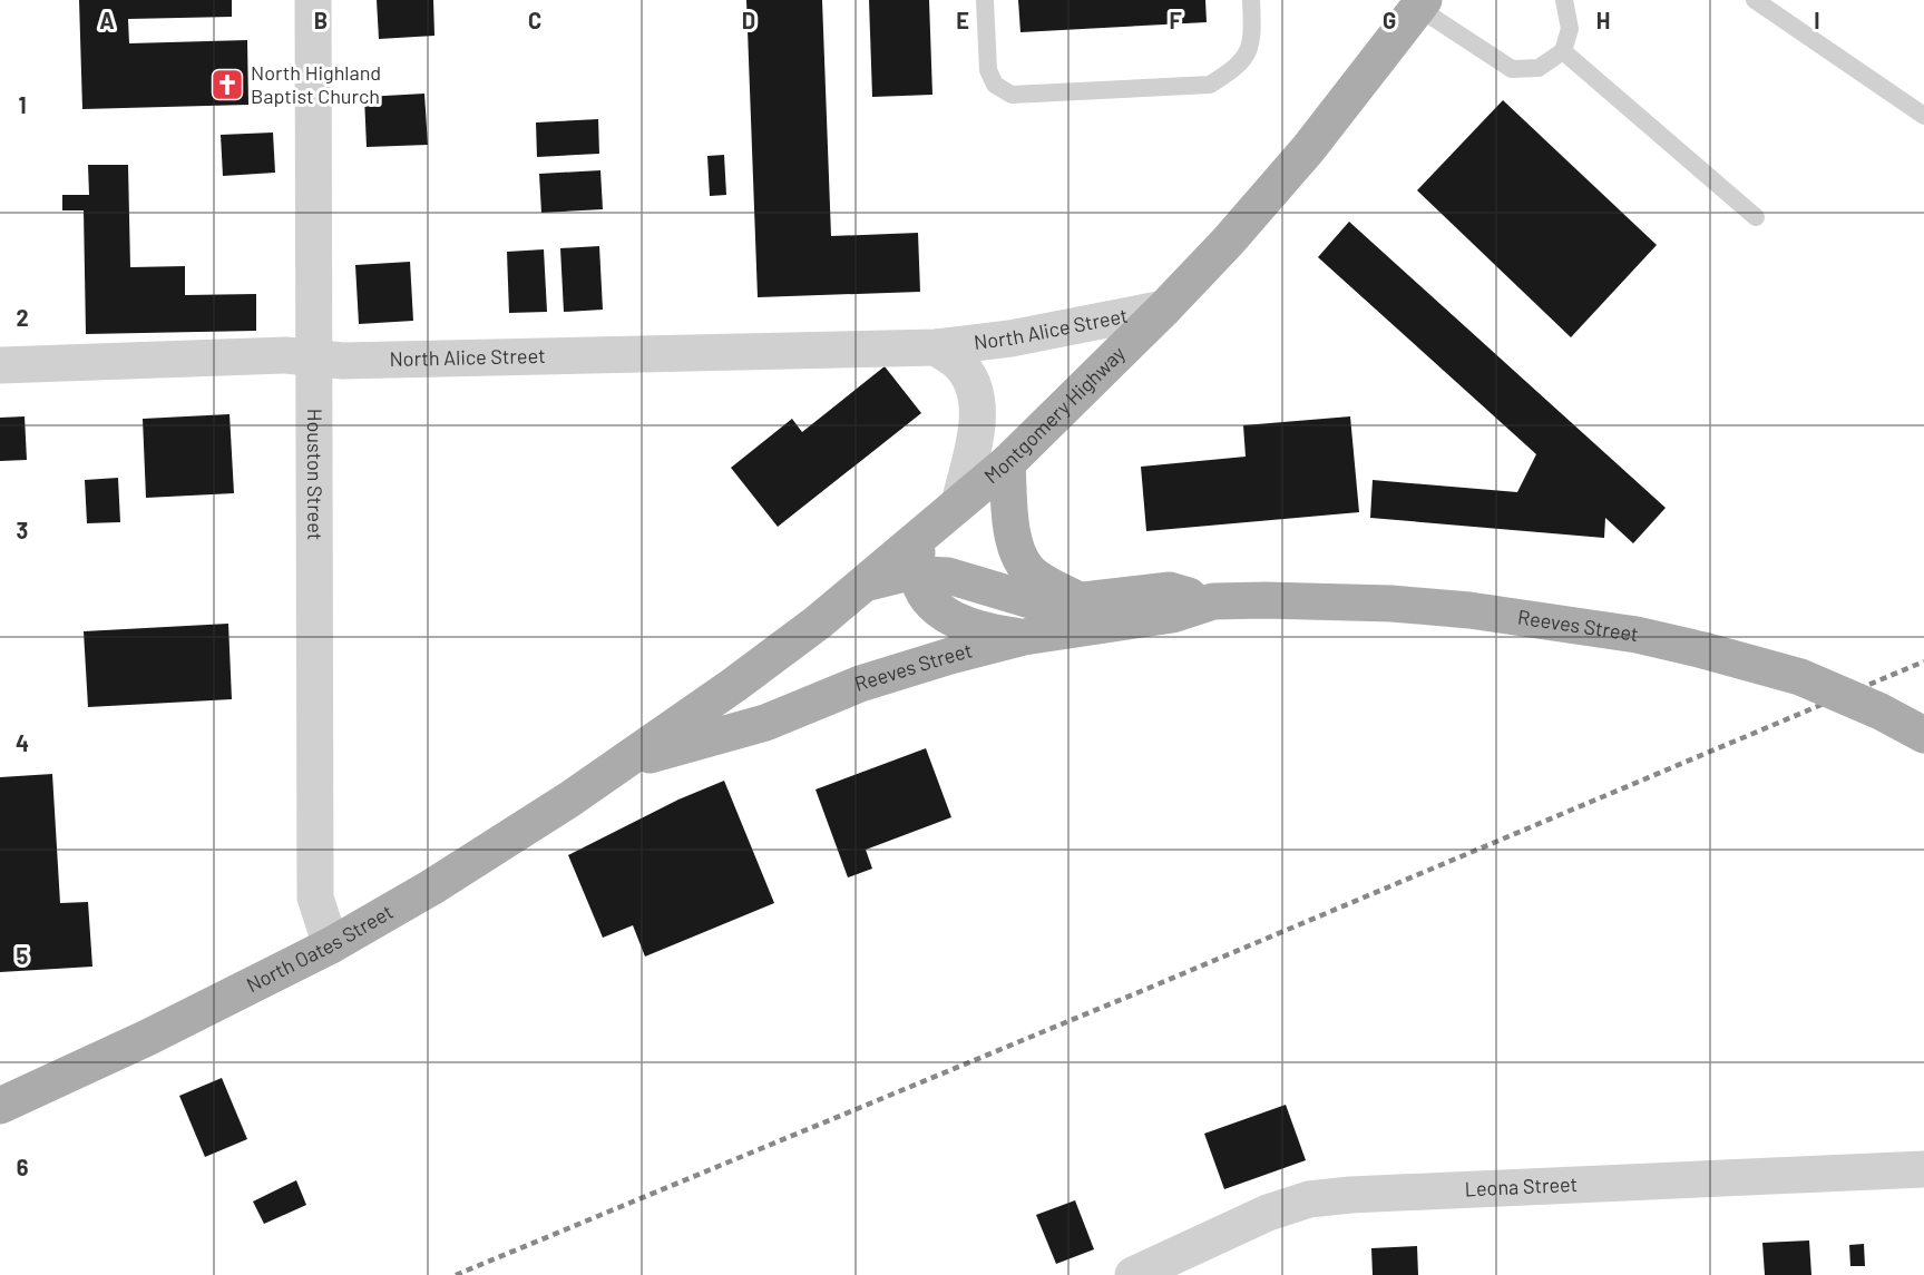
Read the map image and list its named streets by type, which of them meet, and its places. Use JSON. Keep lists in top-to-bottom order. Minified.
{"streets":{"main road":["Montgomery Highway","Reeves Street","North Oates Street"],"street":["North Alice Street","Houston Street","Leona Street"]},"crossings":[["North Alice Street","Montgomery Highway"],["North Alice Street","Houston Street"],["Montgomery Highway","Reeves Street"],["Montgomery Highway","North Oates Street"],["Houston Street","North Oates Street"],["Reeves Street","North Oates Street"]],"places":{"church":["North Highland Baptist Church"]},"grid":{"columns":["A","B","C","D","E","F","G","H","I"],"rows":["1","2","3","4","5","6"]}}
